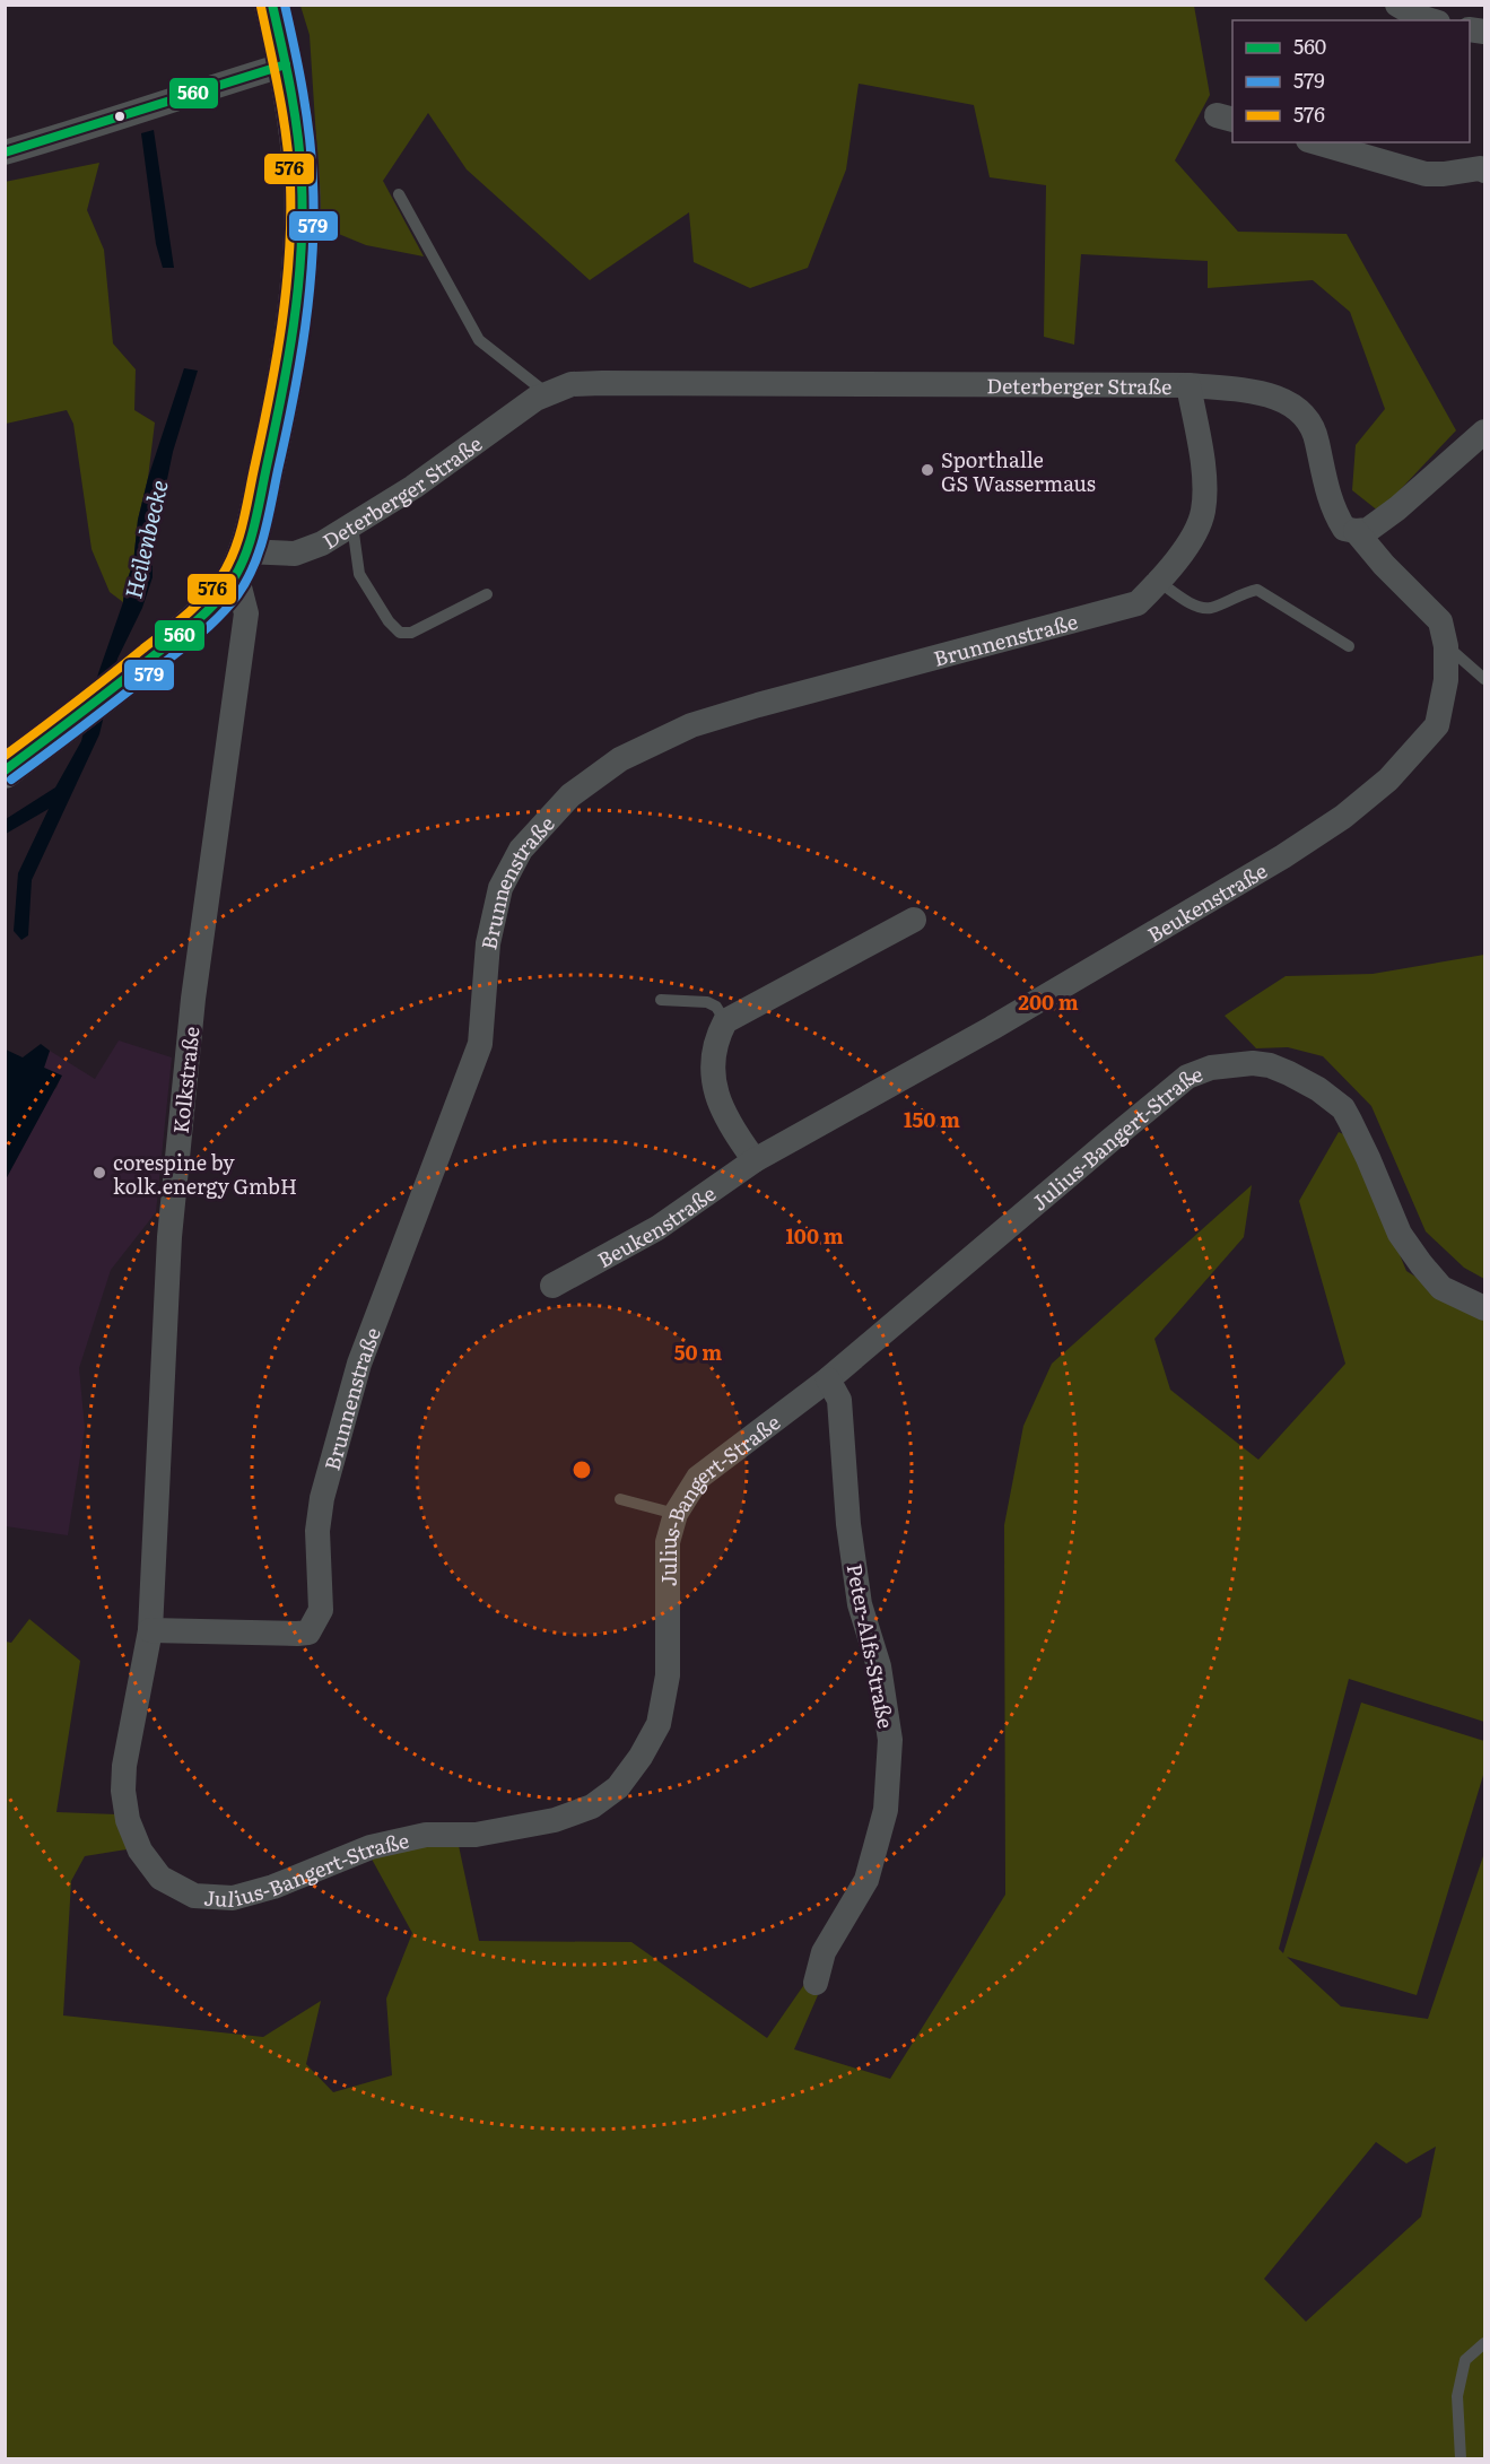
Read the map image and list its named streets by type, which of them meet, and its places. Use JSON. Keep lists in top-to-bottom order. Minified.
{"streets":{"street":["Deterberger Straße","Brunnenstraße","Beukenstraße","Kolkstraße","Julius-Bangert-Straße","Peter-Alfs-Straße"]},"crossings":[["Deterberger Straße","Brunnenstraße"],["Deterberger Straße","Beukenstraße"],["Deterberger Straße","Kolkstraße"],["Brunnenstraße","Kolkstraße"],["Brunnenstraße","Julius-Bangert-Straße"],["Kolkstraße","Julius-Bangert-Straße"],["Julius-Bangert-Straße","Peter-Alfs-Straße"]],"water":["Heilenbecke"],"places":["Sporthalle GS Wassermaus","corespine by kolk.energy GmbH"],"lines":["transit line 560","transit line 579","transit line 576"],"legend":["560","579","576"],"rings":["200 m","150 m","100 m","50 m"]}
